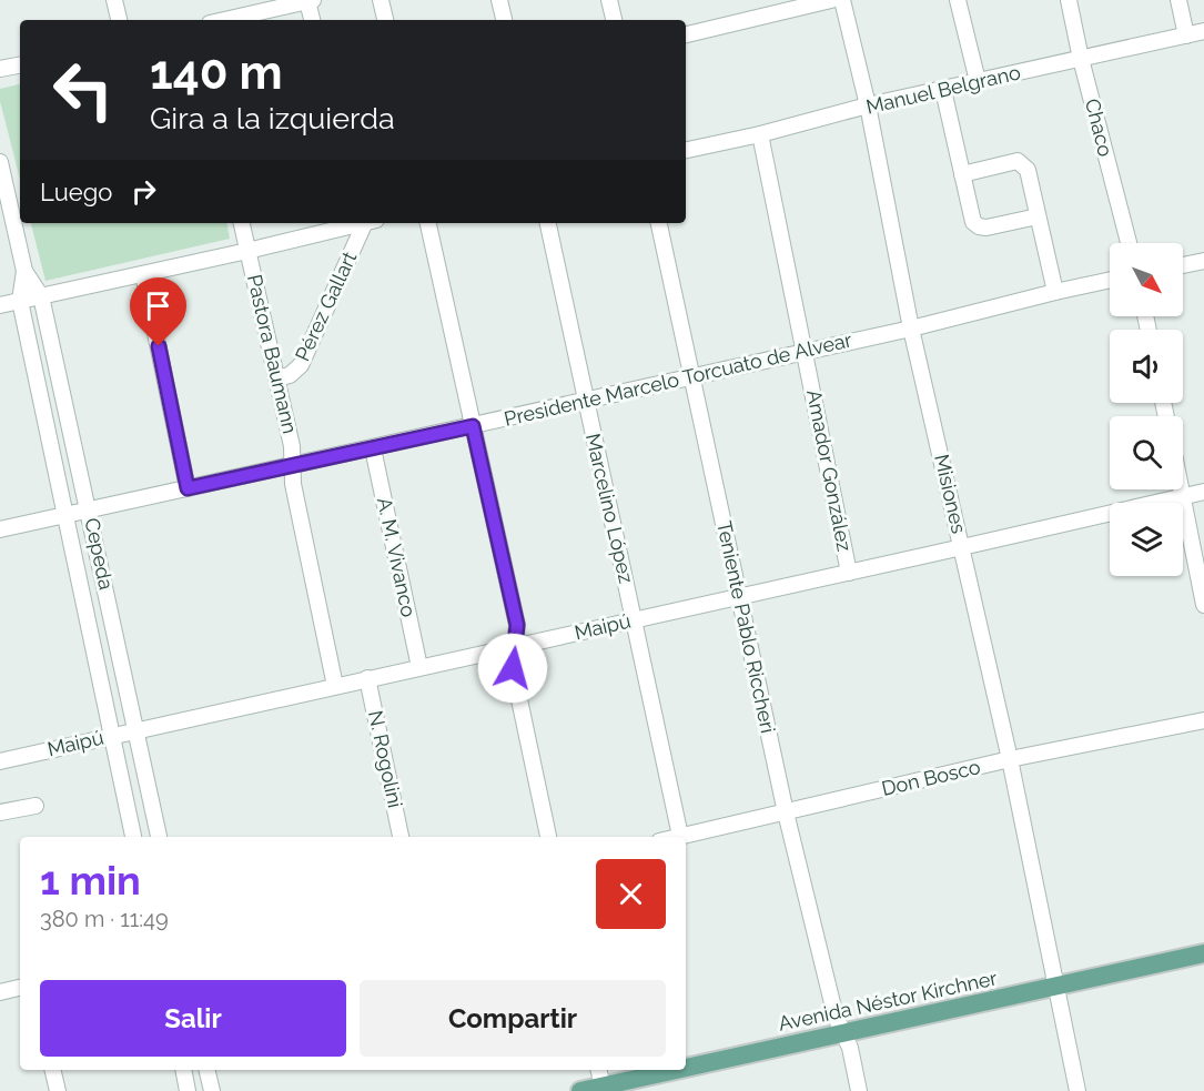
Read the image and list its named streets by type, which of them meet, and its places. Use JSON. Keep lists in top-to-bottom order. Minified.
{"streets":{"main road":["Avenida Néstor Kirchner"],"street":["Manuel Belgrano","Chaco","Pérez Gallart","Pastora Baumann","Presidente Marcelo Torcuato de Alvear","Amador González","Misiones","Marcelino López","Cepeda","A. M. Vivanco","Maipú","Teniente Pablo Riccheri","N. Rogolini","Don Bosco"]},"crossings":[["Manuel Belgrano","Chaco"],["Manuel Belgrano","Amador González"],["Manuel Belgrano","Misiones"],["Pérez Gallart","Pastora Baumann"],["Pastora Baumann","Presidente Marcelo Torcuato de Alvear"],["Pastora Baumann","Maipú"],["Presidente Marcelo Torcuato de Alvear","Amador González"],["Presidente Marcelo Torcuato de Alvear","Misiones"],["Presidente Marcelo Torcuato de Alvear","Marcelino López"],["Presidente Marcelo Torcuato de Alvear","Cepeda"],["Presidente Marcelo Torcuato de Alvear","A. M. Vivanco"],["Presidente Marcelo Torcuato de Alvear","Teniente Pablo Riccheri"],["Amador González","Maipú"],["Misiones","Maipú"],["Misiones","Don Bosco"],["Misiones","Avenida Néstor Kirchner"],["Marcelino López","Maipú"],["Marcelino López","Don Bosco"],["Cepeda","Maipú"],["A. M. Vivanco","Maipú"],["Maipú","Teniente Pablo Riccheri"],["Maipú","N. Rogolini"],["Teniente Pablo Riccheri","Don Bosco"],["Teniente Pablo Riccheri","Avenida Néstor Kirchner"]],"north":"bottom right","page":{"turn":["140 m","Gira a la izquierda"],"then":"Luego","heading":["1 min","380 m · 11:49"],"buttons":["Salir","Compartir"]}}
